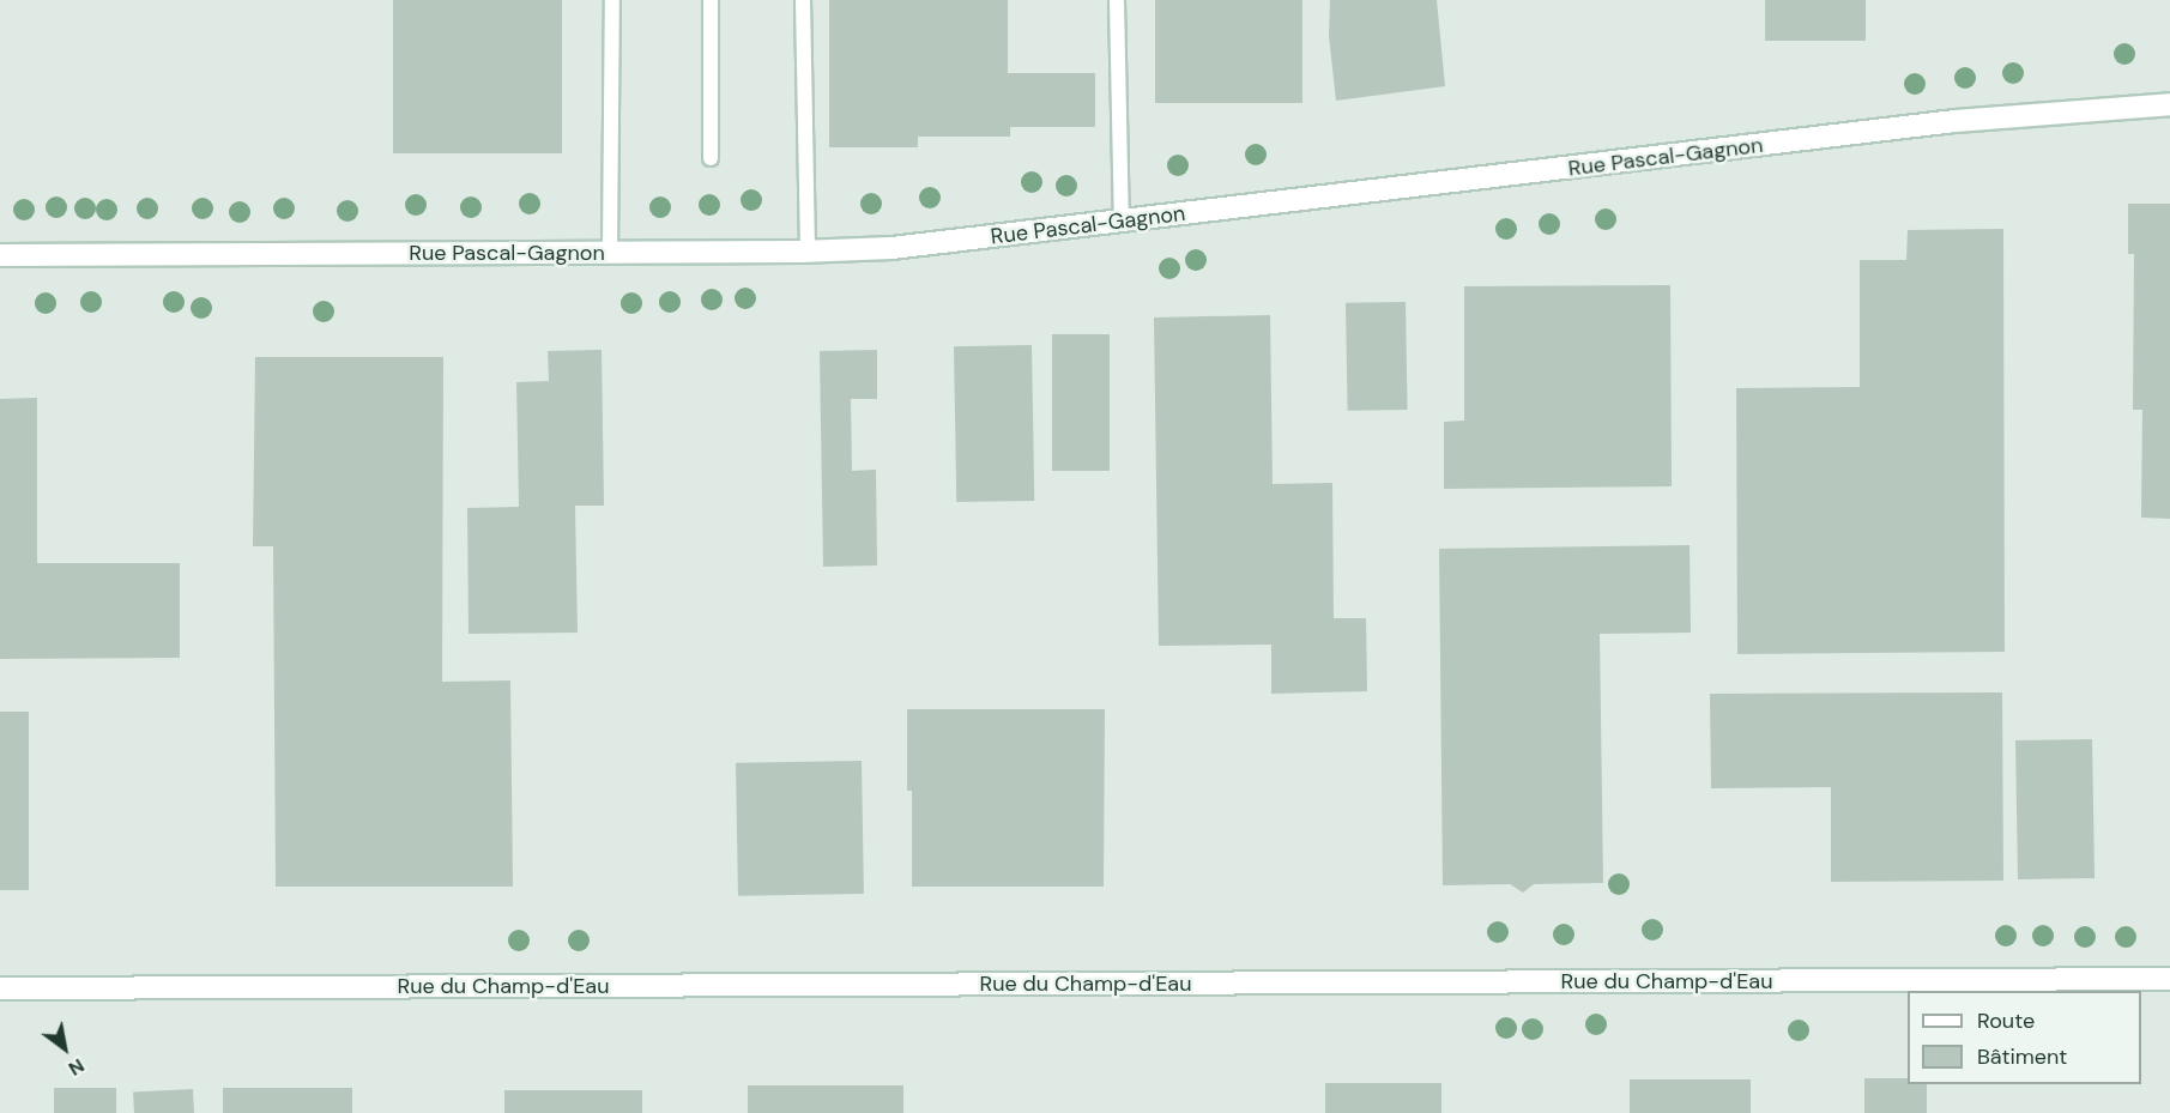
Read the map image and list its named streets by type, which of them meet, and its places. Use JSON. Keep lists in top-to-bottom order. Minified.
{"streets":{"street":["Rue Pascal-Gagnon","Rue du Champ-d'Eau"]},"legend":["Route","Bâtiment"],"north":"bottom right"}
